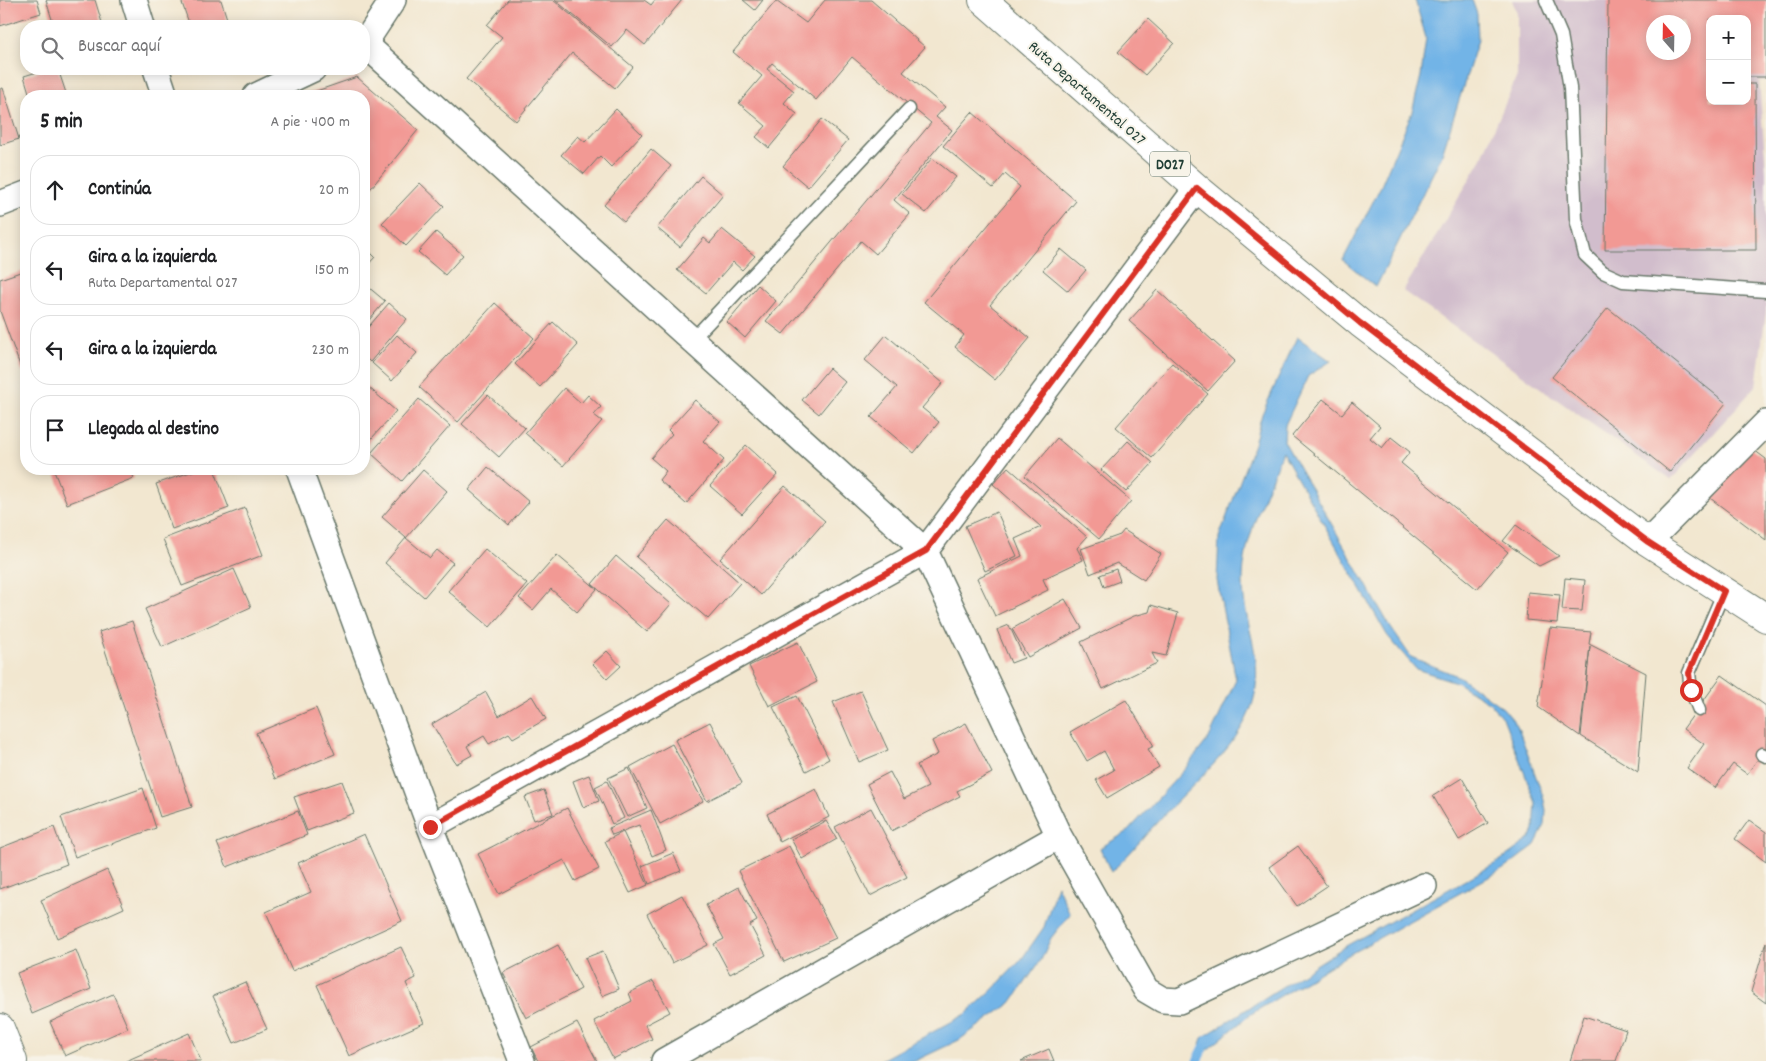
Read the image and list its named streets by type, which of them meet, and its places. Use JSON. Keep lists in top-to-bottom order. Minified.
{"streets":{"main road":["Ruta Departamental 027","D027"]},"north":"top","page":{"map_buttons":["+","−"],"search":"Buscar aquí","heading":["5 min","A pie · 400 m"],"list":[["Continúa","20 m"],["Gira a la izquierda","Ruta Departamental 027","150 m"],["Gira a la izquierda","230 m"],"Llegada al destino"]}}
